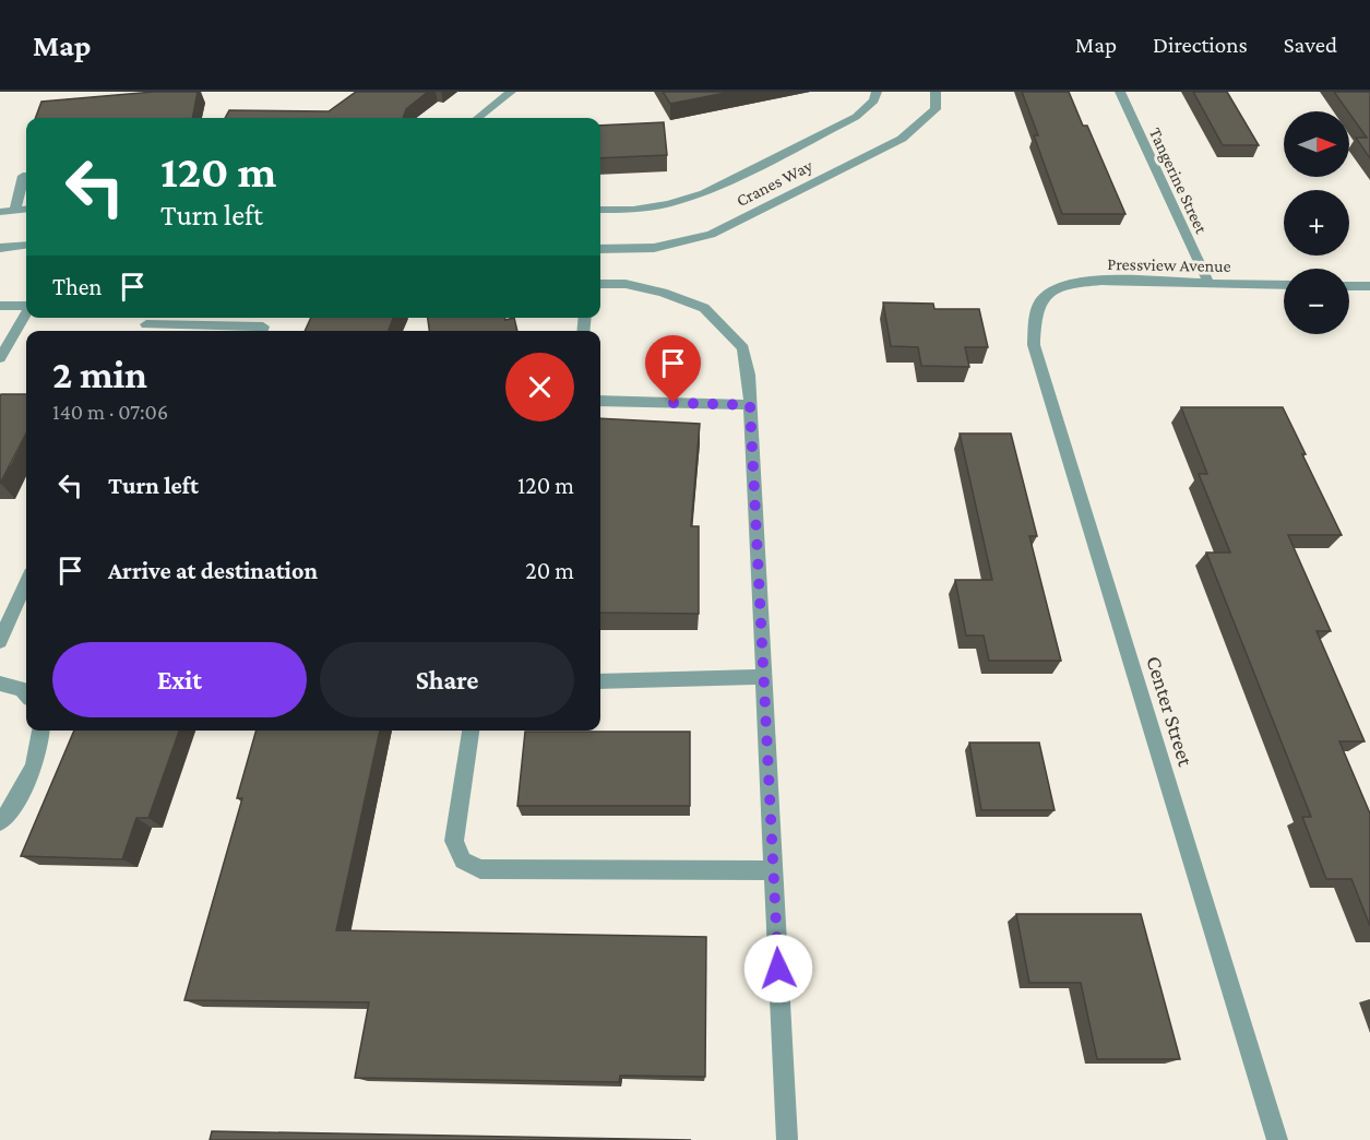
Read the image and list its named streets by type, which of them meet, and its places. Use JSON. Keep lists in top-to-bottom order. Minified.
{"streets":{"street":["Tangerine Street","Cranes Way","Pressview Avenue","Center Street"]},"crossings":[["Tangerine Street","Pressview Avenue"],["Pressview Avenue","Center Street"]],"north":"right","page":{"header":"Map","nav":["Map","Directions","Saved"],"map_buttons":["+","−"],"turn":["120 m","Turn left"],"then":"Then","heading":["2 min","140 m · 07:06"],"list":[{"name":"Turn left","value":"120 m"},{"name":"Arrive at destination","value":"20 m"}],"buttons":["Exit","Share"]}}
